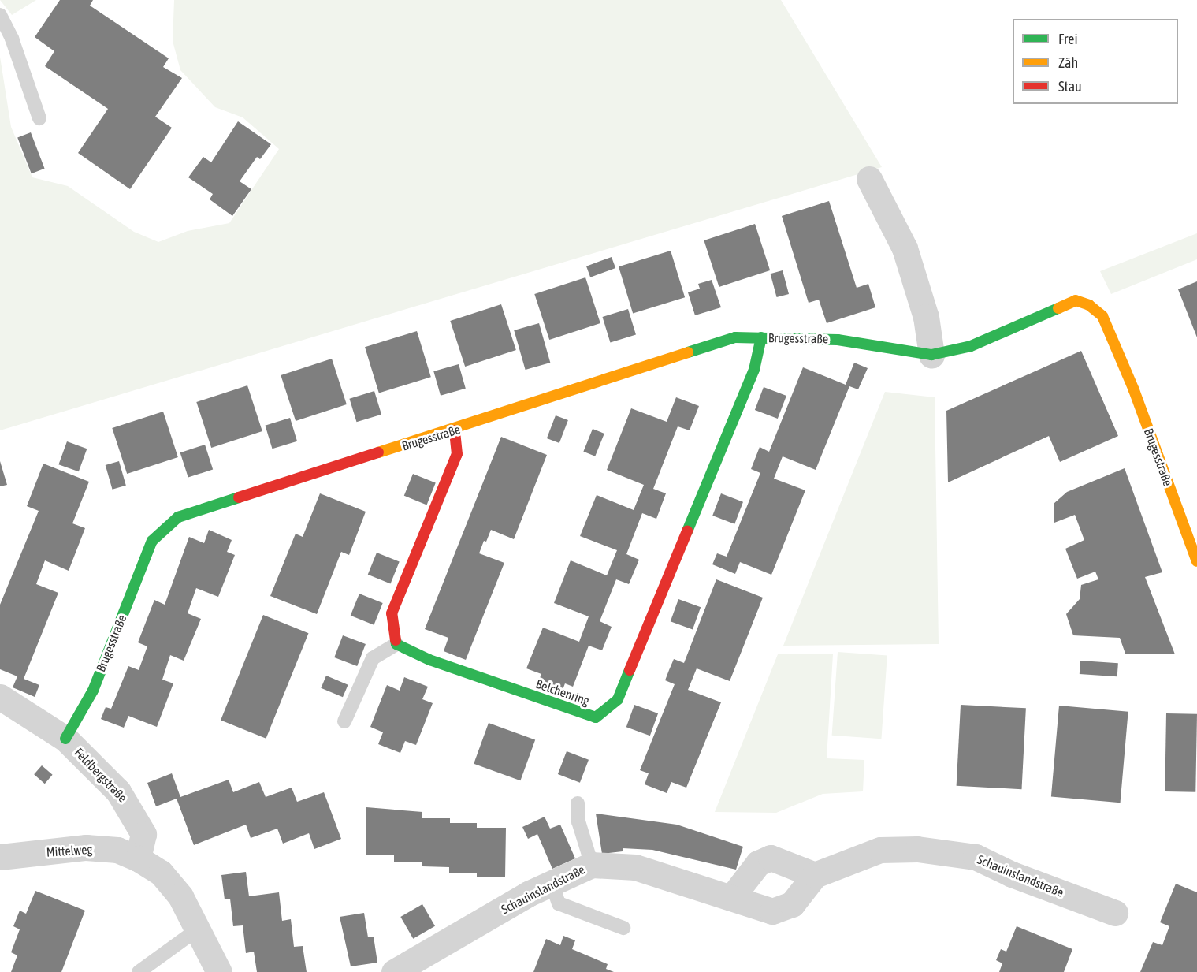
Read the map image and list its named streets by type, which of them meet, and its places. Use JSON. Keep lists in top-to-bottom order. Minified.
{"streets":{"street":["Brugesstraße","Belchenring","Feldbergstraße","Mittelweg","Schauinslandstraße"]},"crossings":[["Brugesstraße","Belchenring"],["Brugesstraße","Feldbergstraße"],["Feldbergstraße","Mittelweg"]],"legend":["Frei","Zäh","Stau"]}
